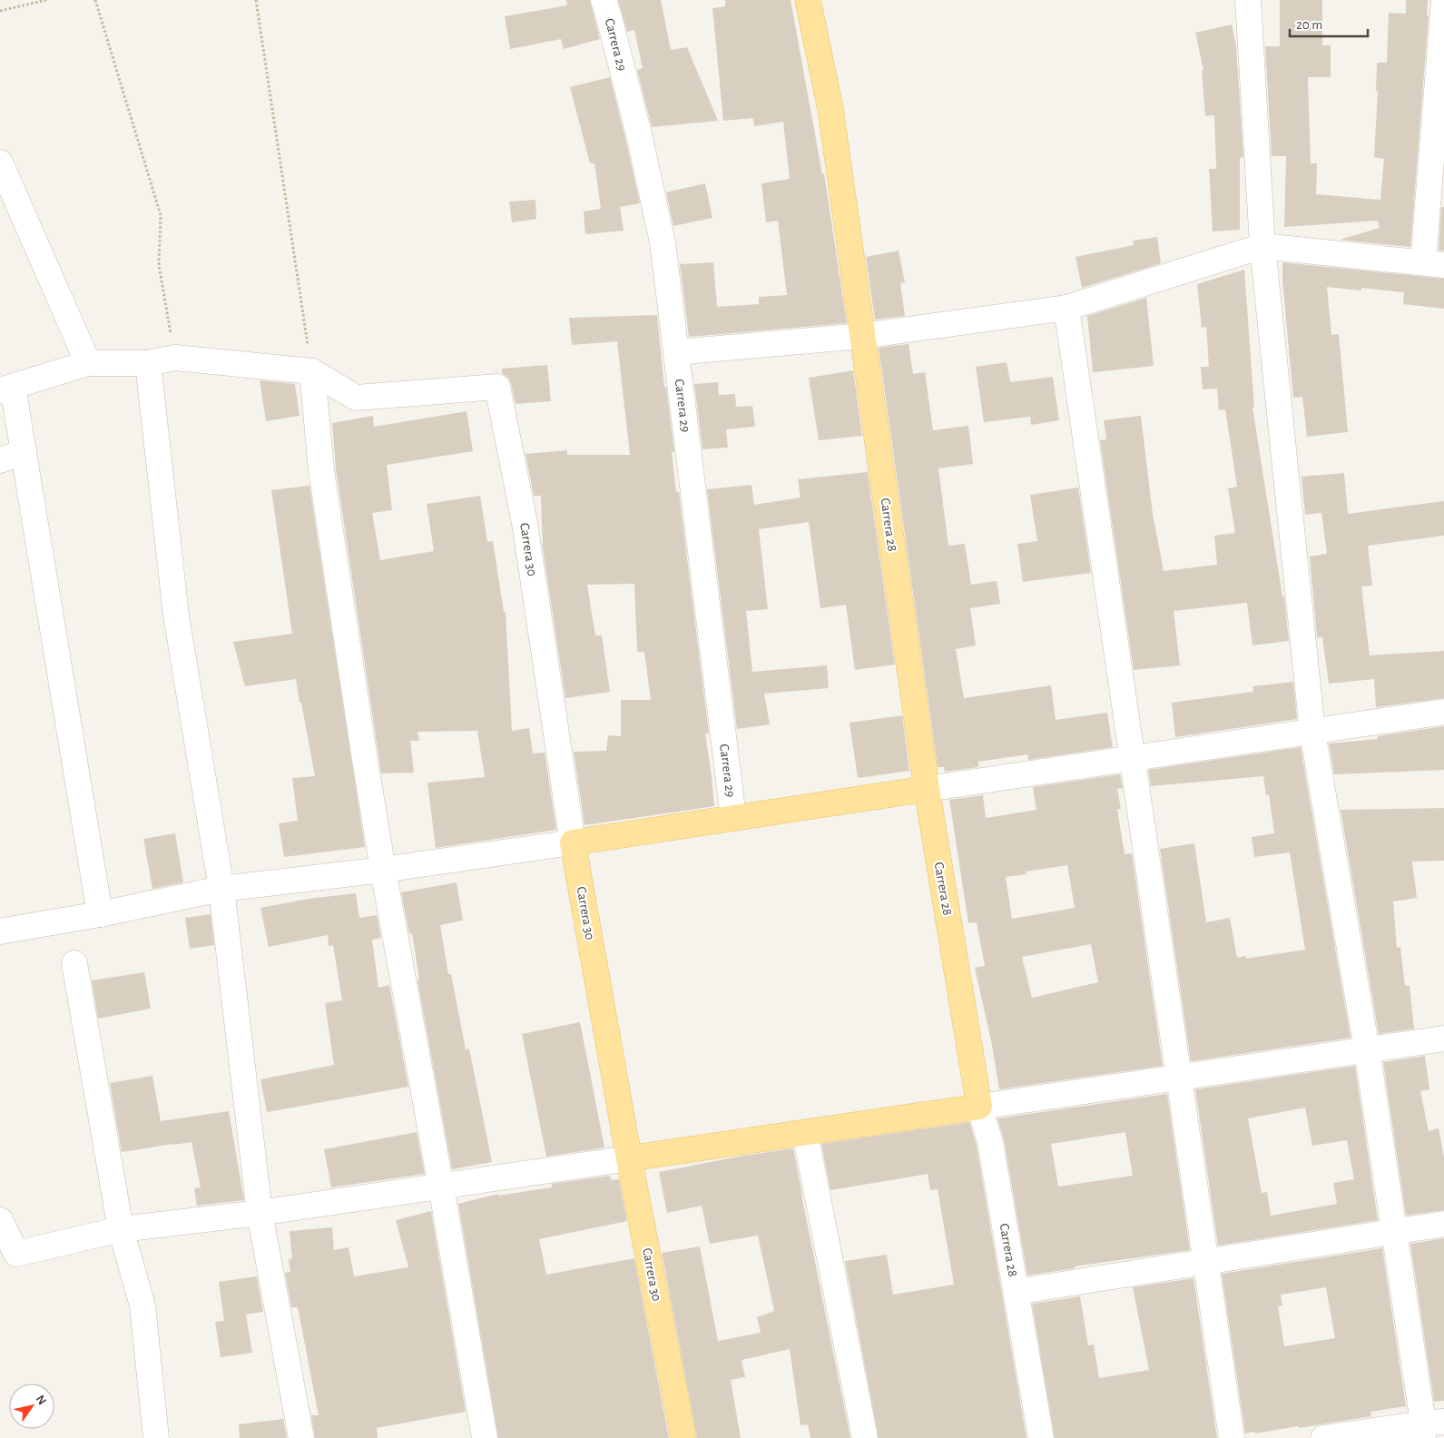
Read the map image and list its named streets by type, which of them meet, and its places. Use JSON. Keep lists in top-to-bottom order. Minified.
{"streets":{"main road":["Carrera 28","Carrera 30"],"street":["Carrera 29"]},"scale_bar":"20 m","north":"top right"}
